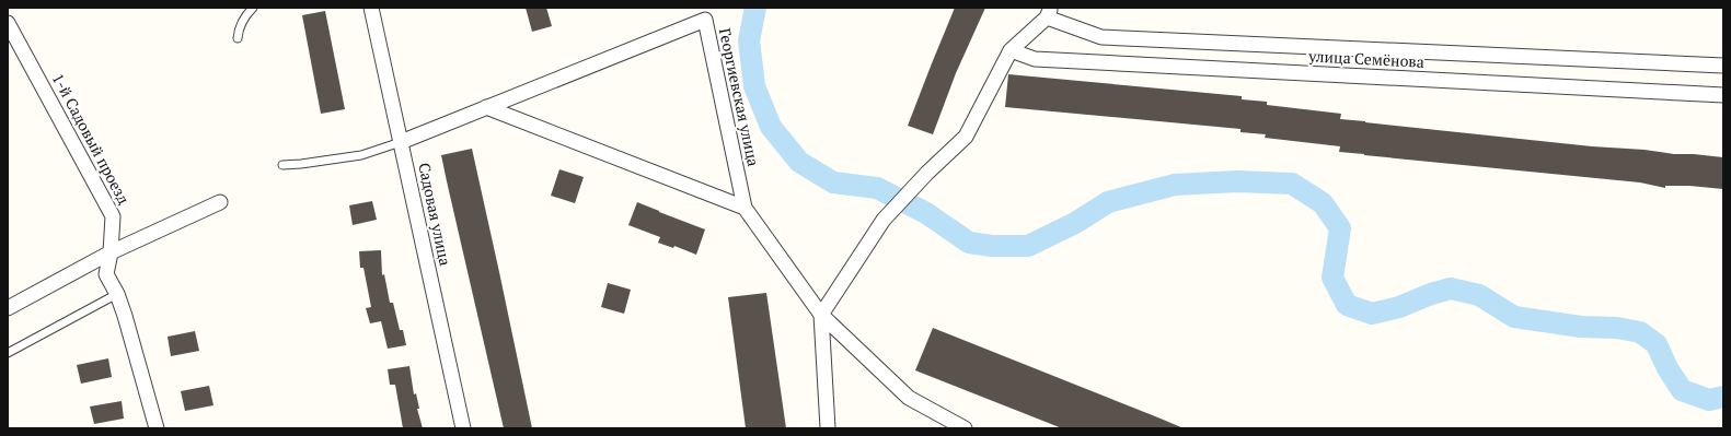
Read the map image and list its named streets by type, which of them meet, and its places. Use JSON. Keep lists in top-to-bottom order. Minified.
{"streets":{"street":["улица Семёнова","Георгиевская улица","1-й Садовый проезд","Садовая улица"]},"crossings":[["Георгиевская улица","Садовая улица"]]}
